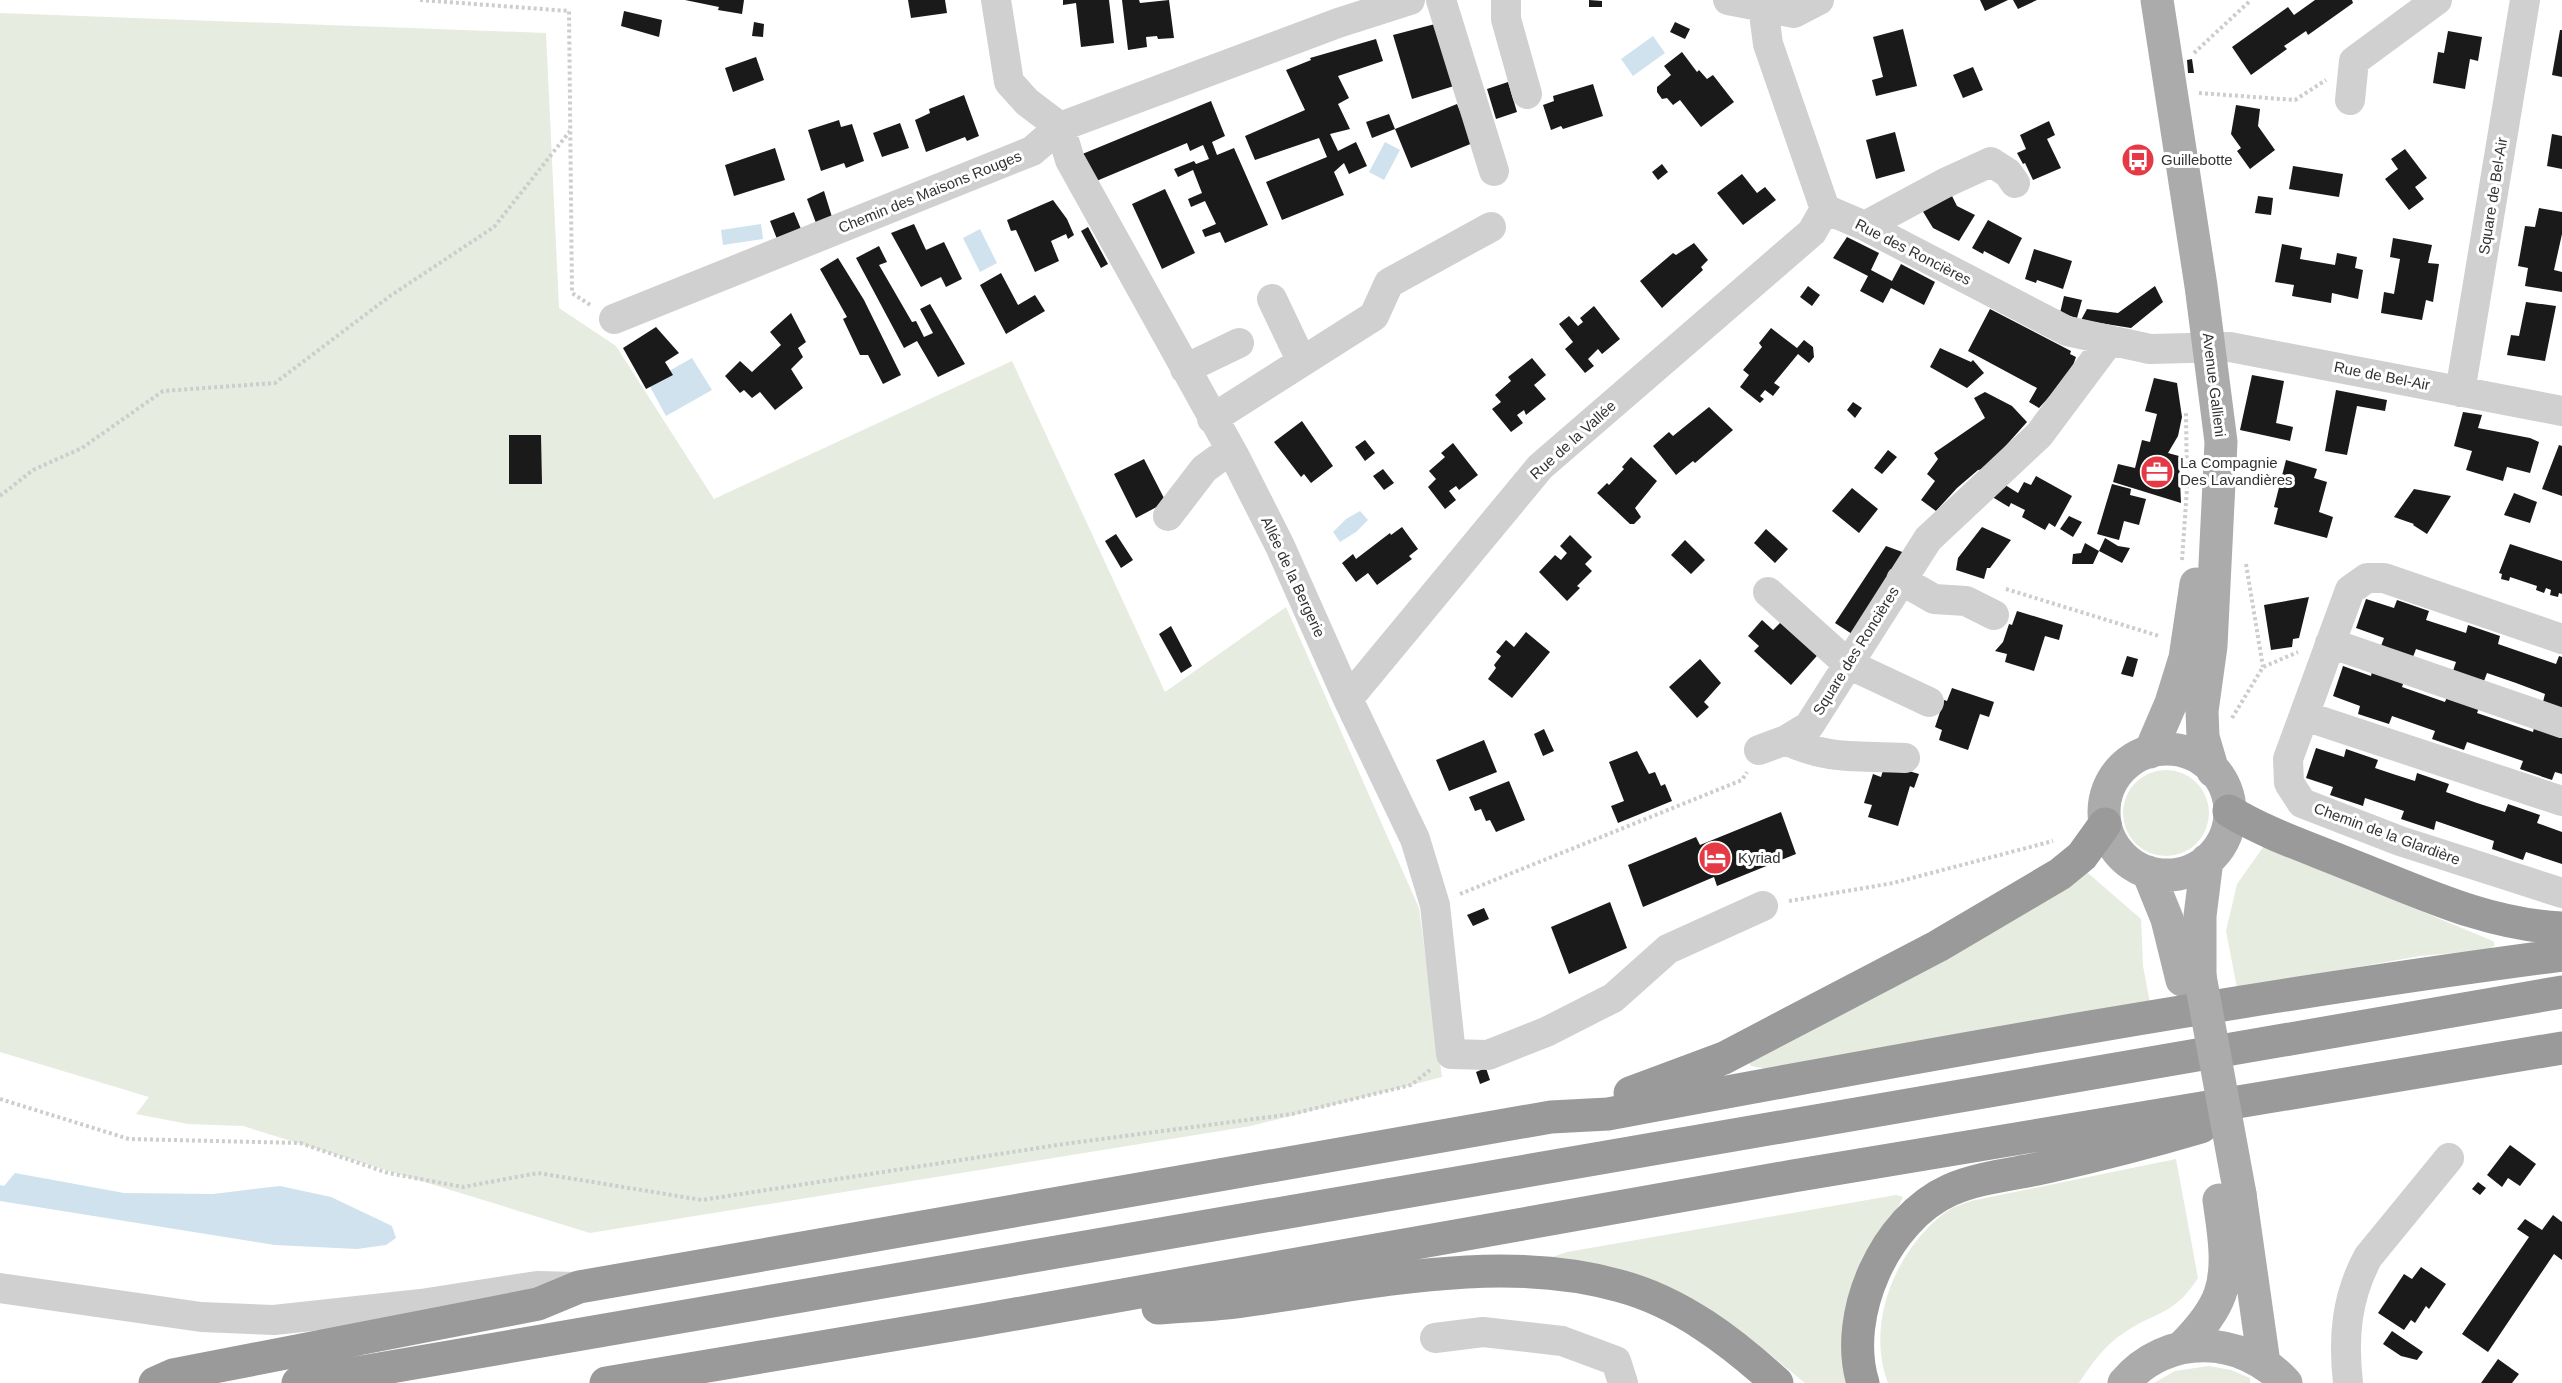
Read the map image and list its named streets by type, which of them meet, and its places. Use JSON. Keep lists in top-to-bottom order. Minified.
{"streets":{"main road":["Avenue Gallieni"],"street":["Chemin des Maisons Rouges","Square de Bel-Air","Rue des Roncières","Rue de Bel-Air","Rue de la Vallée","Allée de la Bergerie","Square des Roncières","Chemin de la Glardière"]},"crossings":[["Chemin des Maisons Rouges","Allée de la Bergerie"],["Square de Bel-Air","Rue de Bel-Air"],["Rue des Roncières","Rue de Bel-Air"],["Rue des Roncières","Avenue Gallieni"],["Rue des Roncières","Rue de la Vallée"],["Rue des Roncières","Square des Roncières"],["Rue de Bel-Air","Avenue Gallieni"],["Rue de la Vallée","Allée de la Bergerie"]],"places":{"bus stop":["Guillebotte"],"office":["La Compagnie Des Lavandières"],"hotel":["Kyriad"]}}
